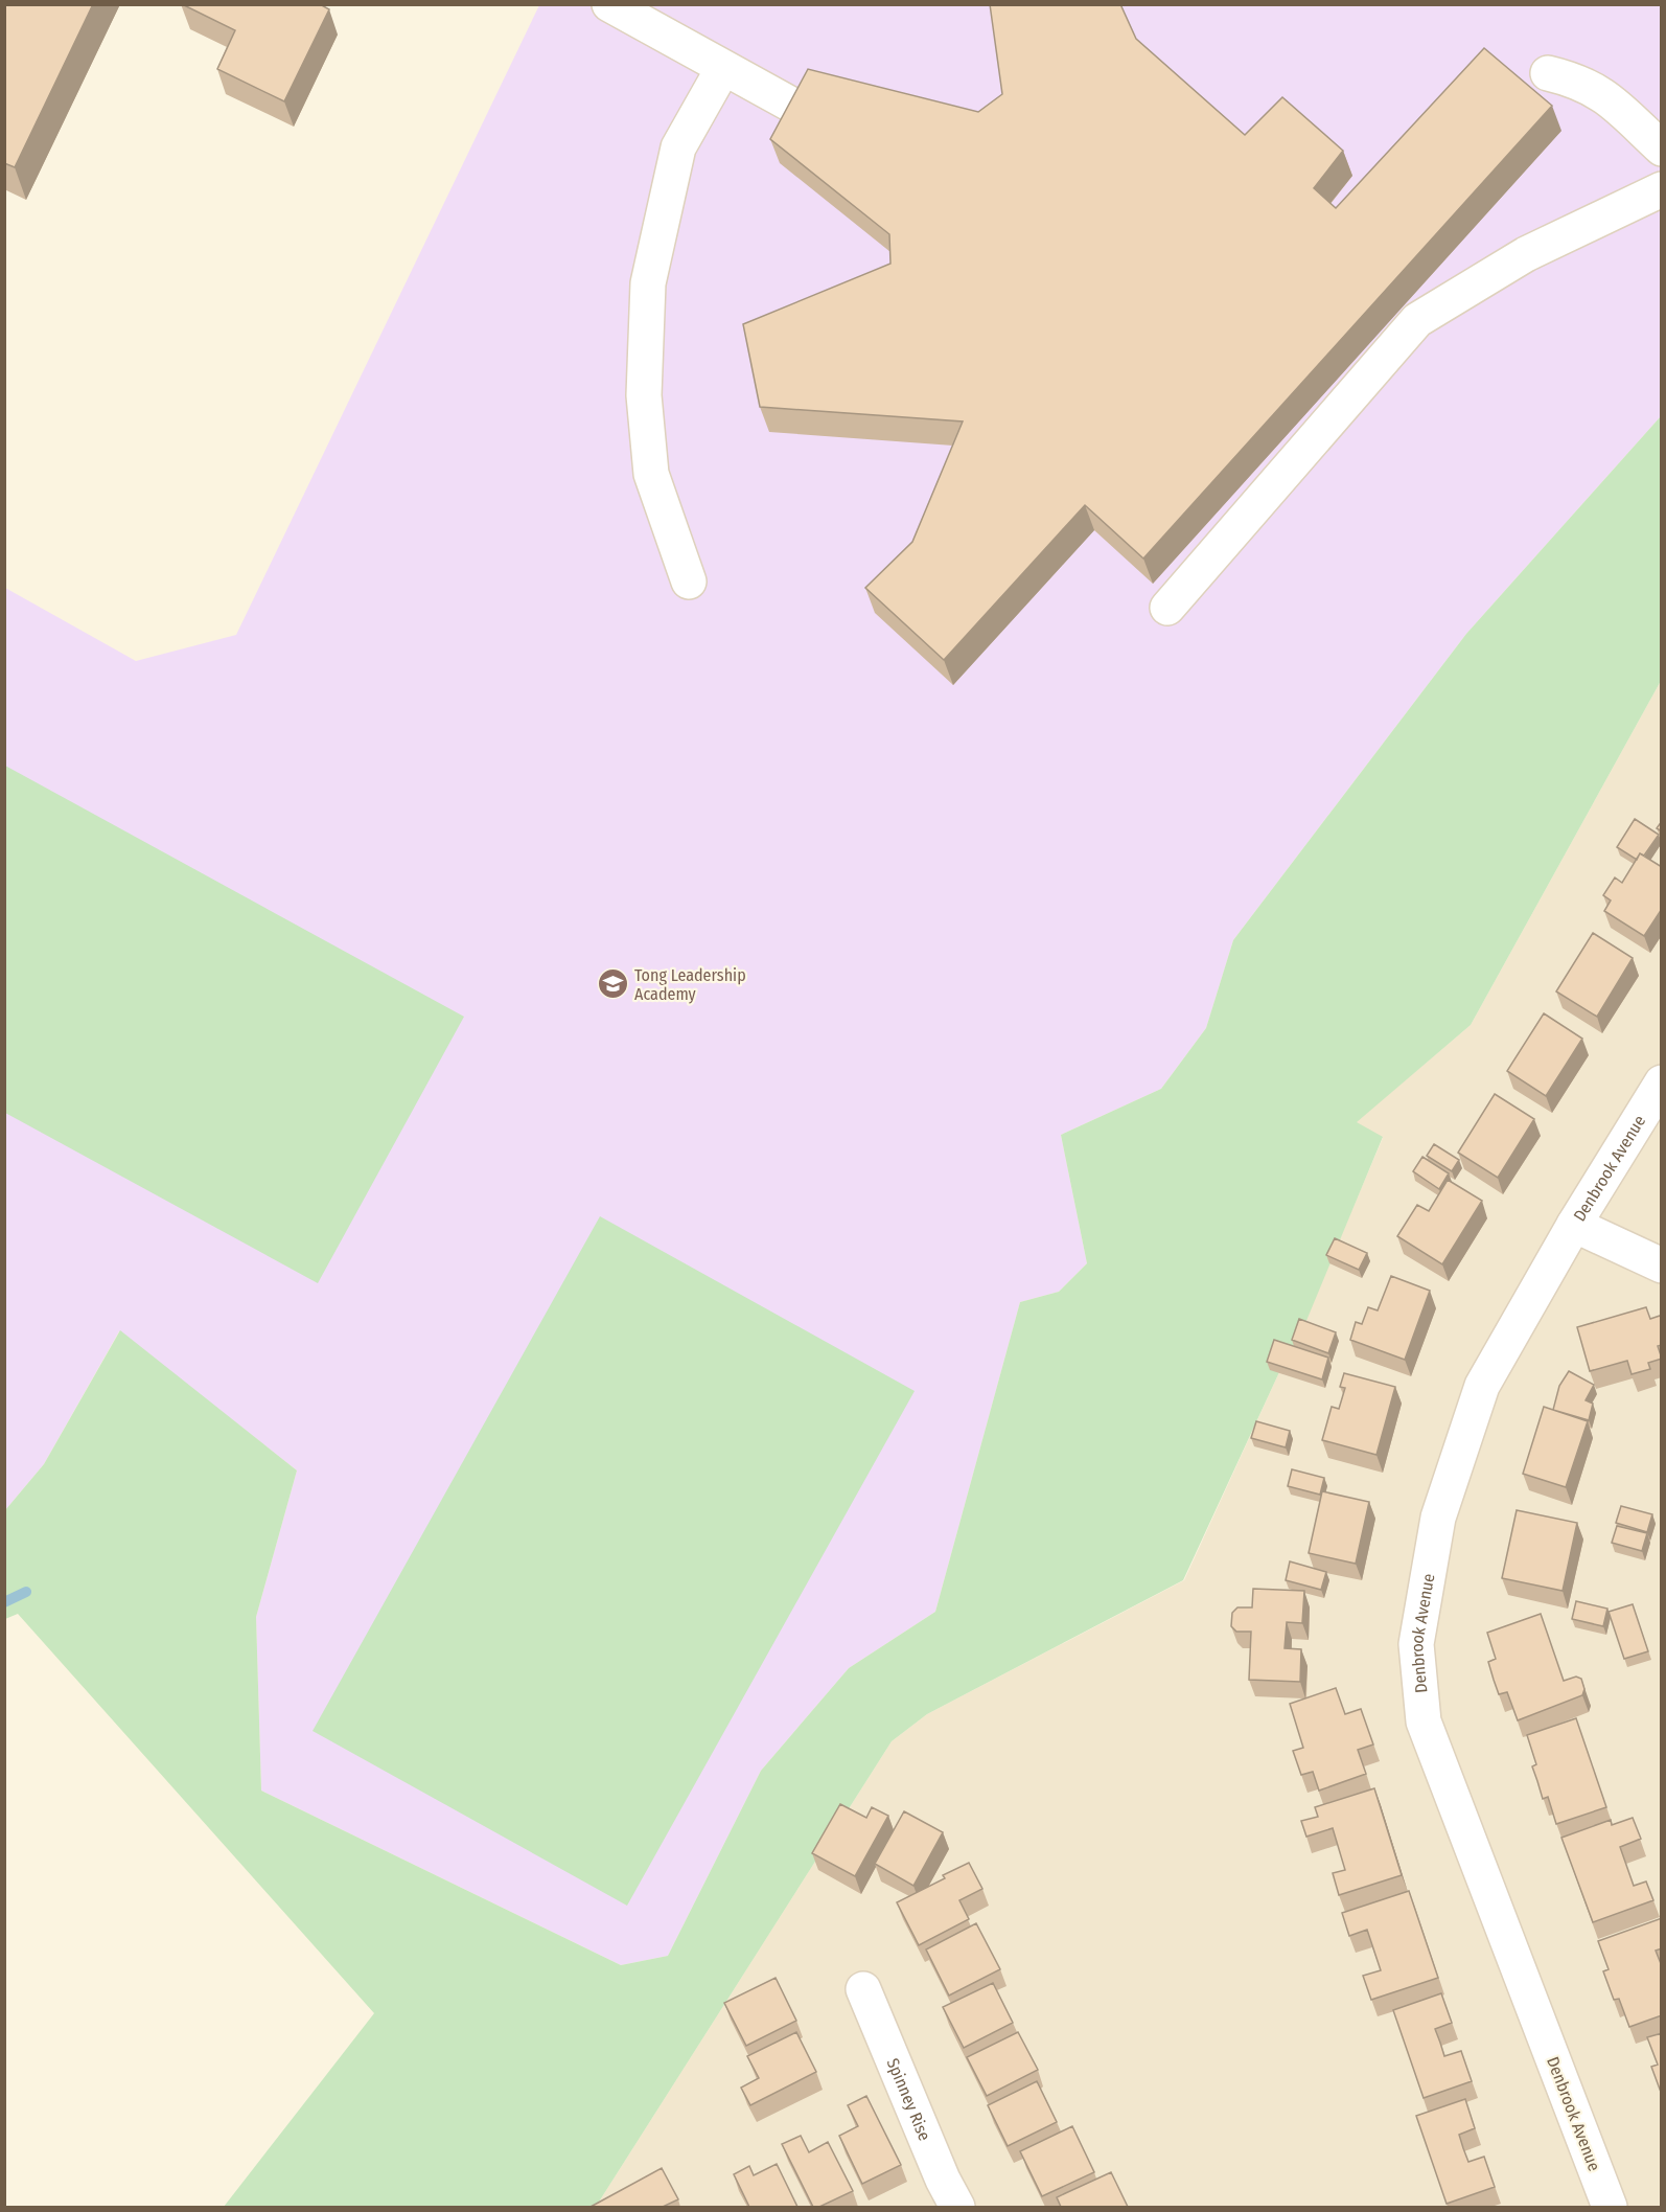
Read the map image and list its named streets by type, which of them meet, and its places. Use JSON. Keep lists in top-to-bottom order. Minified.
{"streets":{"street":["Denbrook Avenue","Spinney Rise"]},"places":{"school or university":["Tong Leadership Academy"]}}
